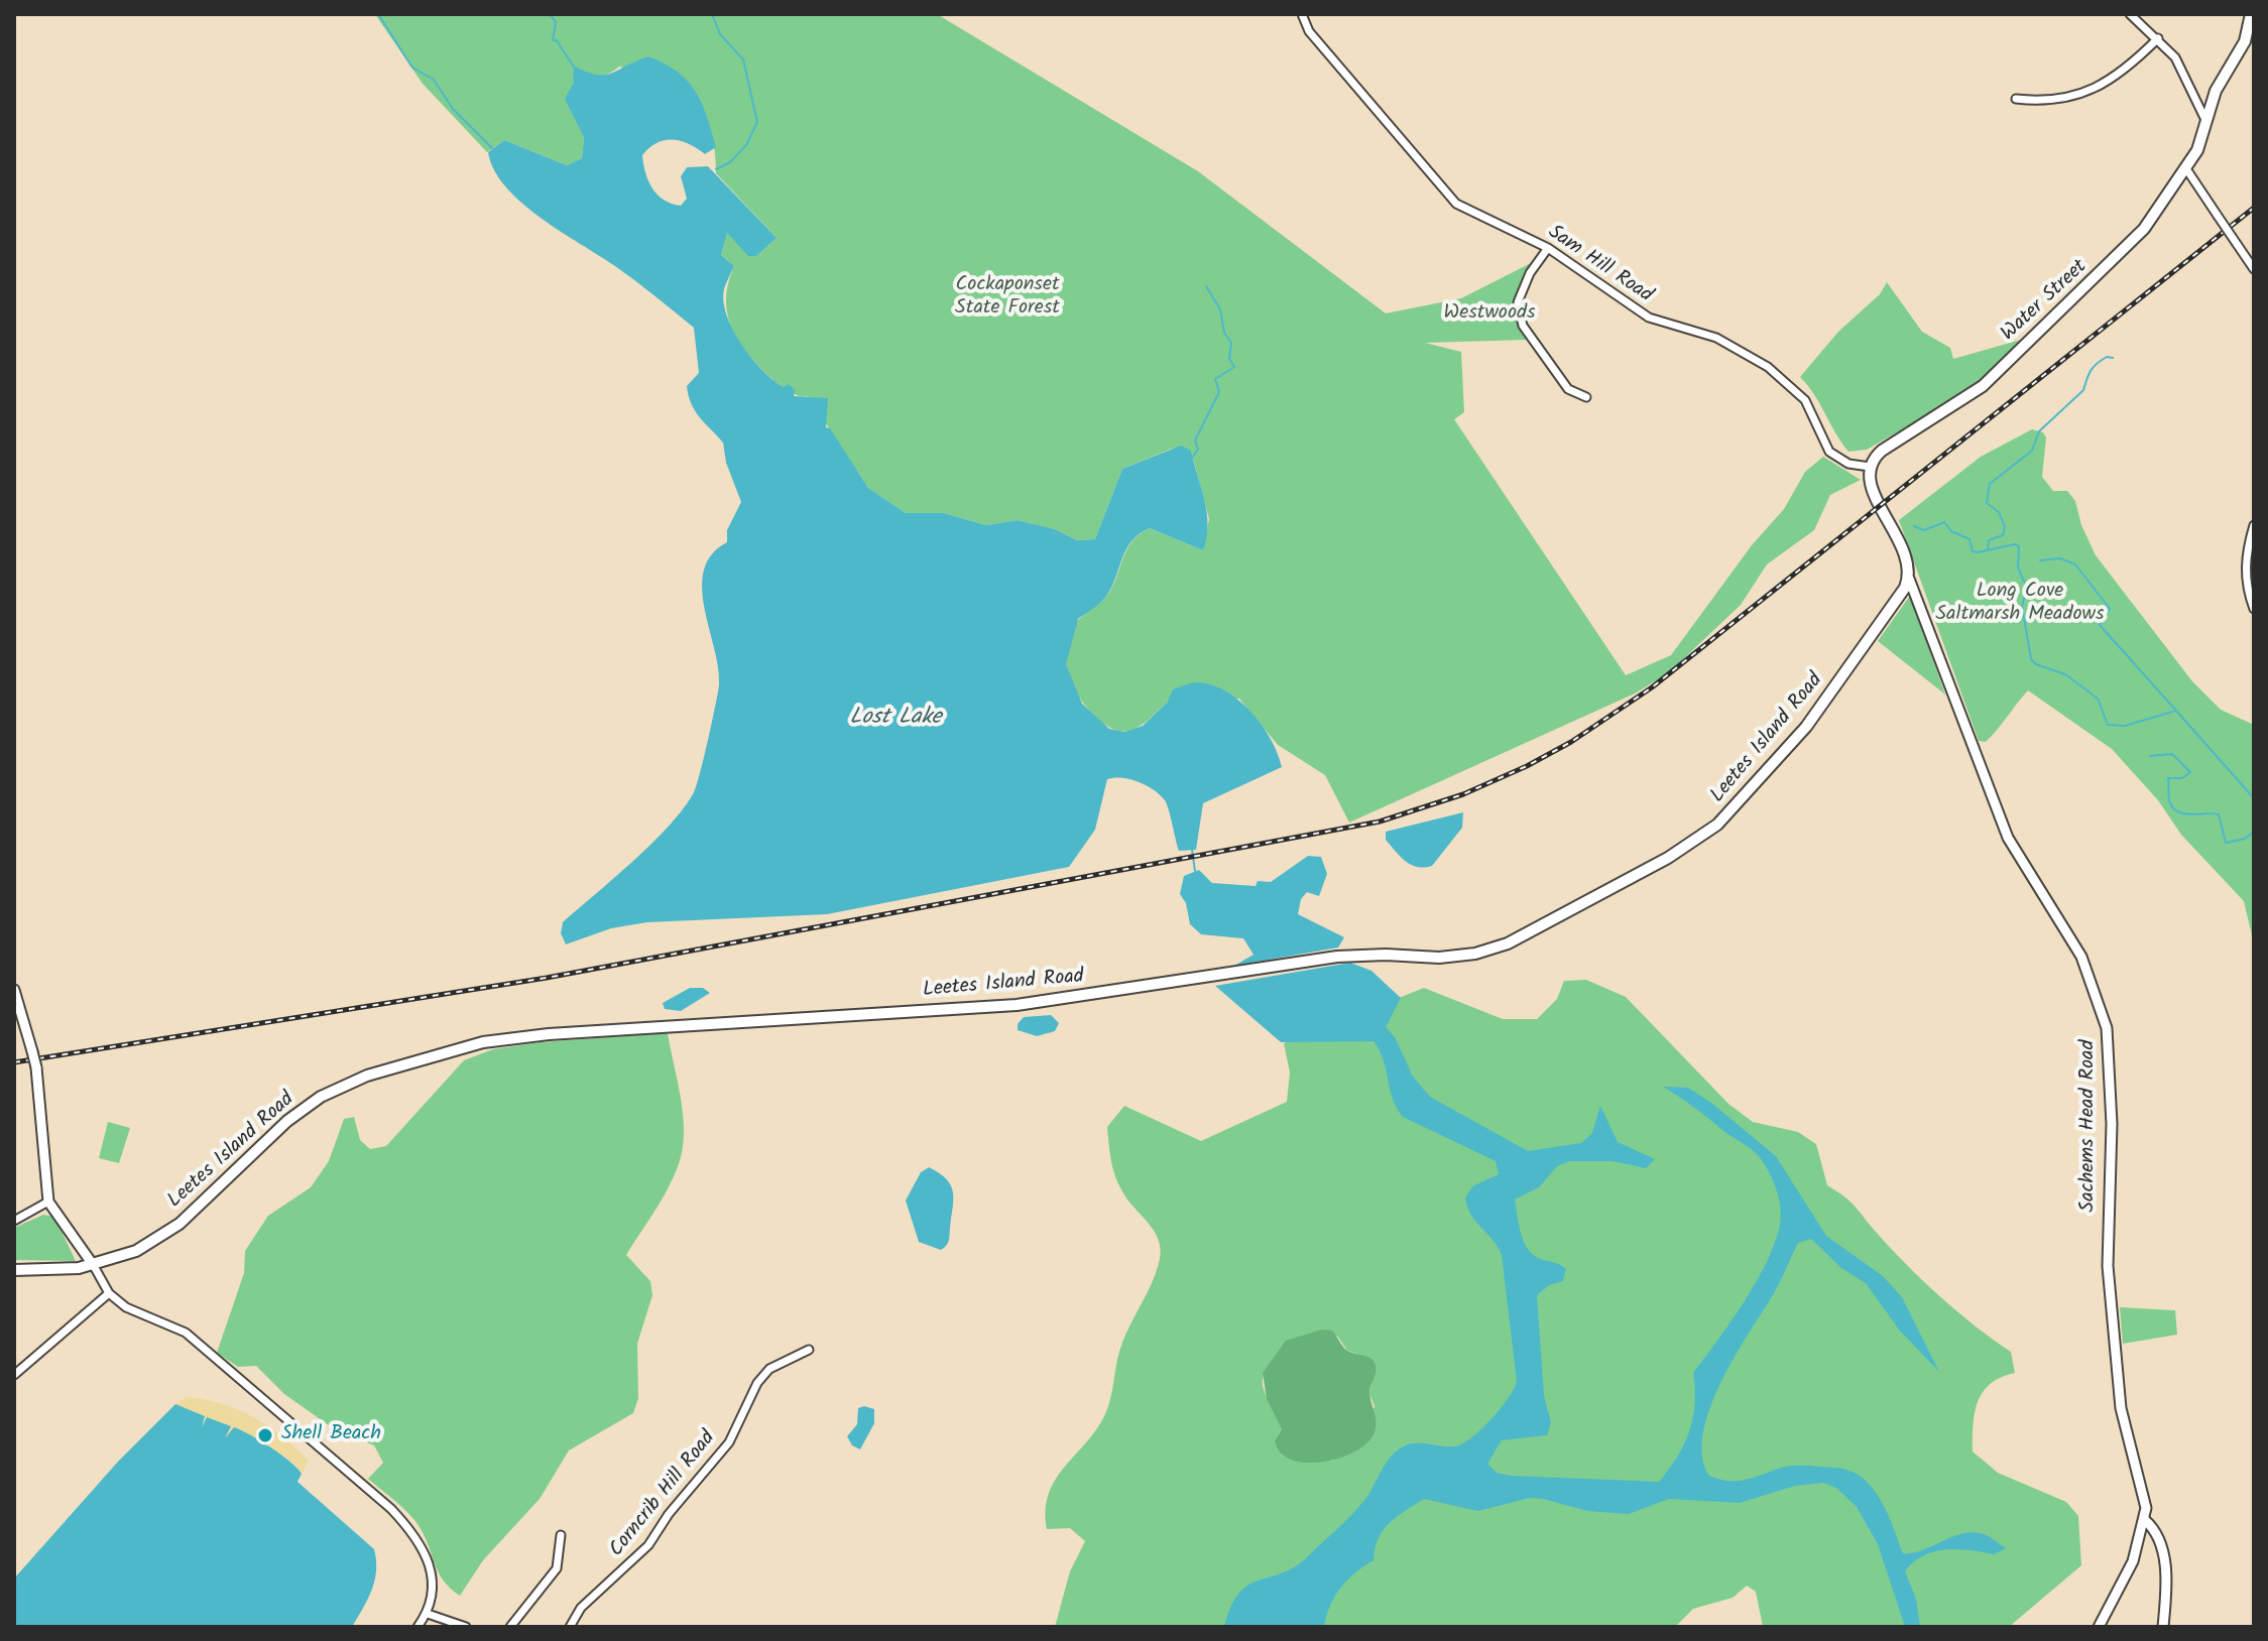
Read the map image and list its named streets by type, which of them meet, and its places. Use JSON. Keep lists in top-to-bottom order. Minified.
{"streets":{"main road":["Water Street","Leetes Island Road"],"street":["Sam Hill Road","Sachems Head Road","Corncrib Hill Road"]},"crossings":[["Sam Hill Road","Water Street"],["Leetes Island Road","Sachems Head Road"]],"water":["Lost Lake"],"parks":["Cockaponset State Forest","Westwoods","Long Cove Saltmarsh Meadows"],"places":["Shell Beach"]}
